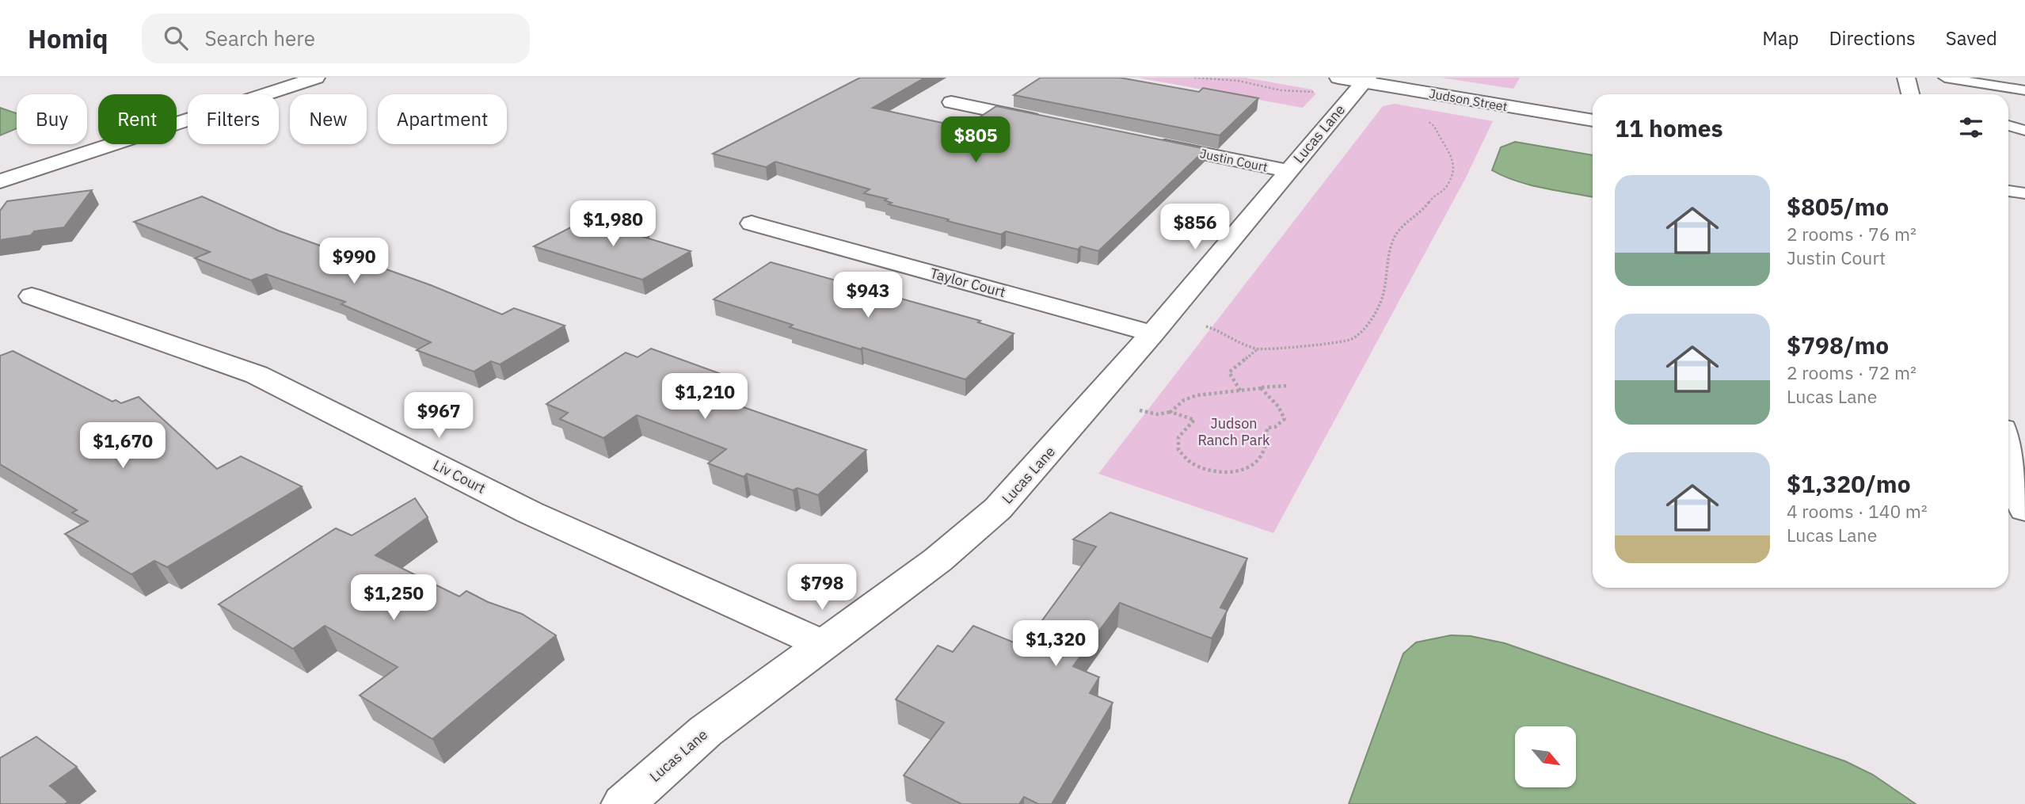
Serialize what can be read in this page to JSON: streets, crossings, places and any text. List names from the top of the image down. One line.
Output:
{"streets":{"street":["Judson Street","Lucas Lane","Justin Court","Taylor Court","Liv Court"]},"crossings":[["Judson Street","Lucas Lane"],["Lucas Lane","Justin Court"],["Lucas Lane","Taylor Court"],["Lucas Lane","Liv Court"]],"parks":["Judson Ranch Park"],"north":"bottom right","page":{"header":"Homiq","search":"Search here","nav":["Map","Directions","Saved"],"chip":["Buy","Rent","Filters","New","Apartment"],"heading":"11 homes","price":["$805","$1,980","$856","$990","$943","$1,210","$967","$1,670","$798","$1,250","$1,320"],"list":[{"name":"$805/mo","note":"2 rooms · 76 m² · Justin Court"},{"name":"$798/mo","note":"2 rooms · 72 m² · Lucas Lane"},{"name":"$1,320/mo","note":"4 rooms · 140 m² · Lucas Lane"}]}}
